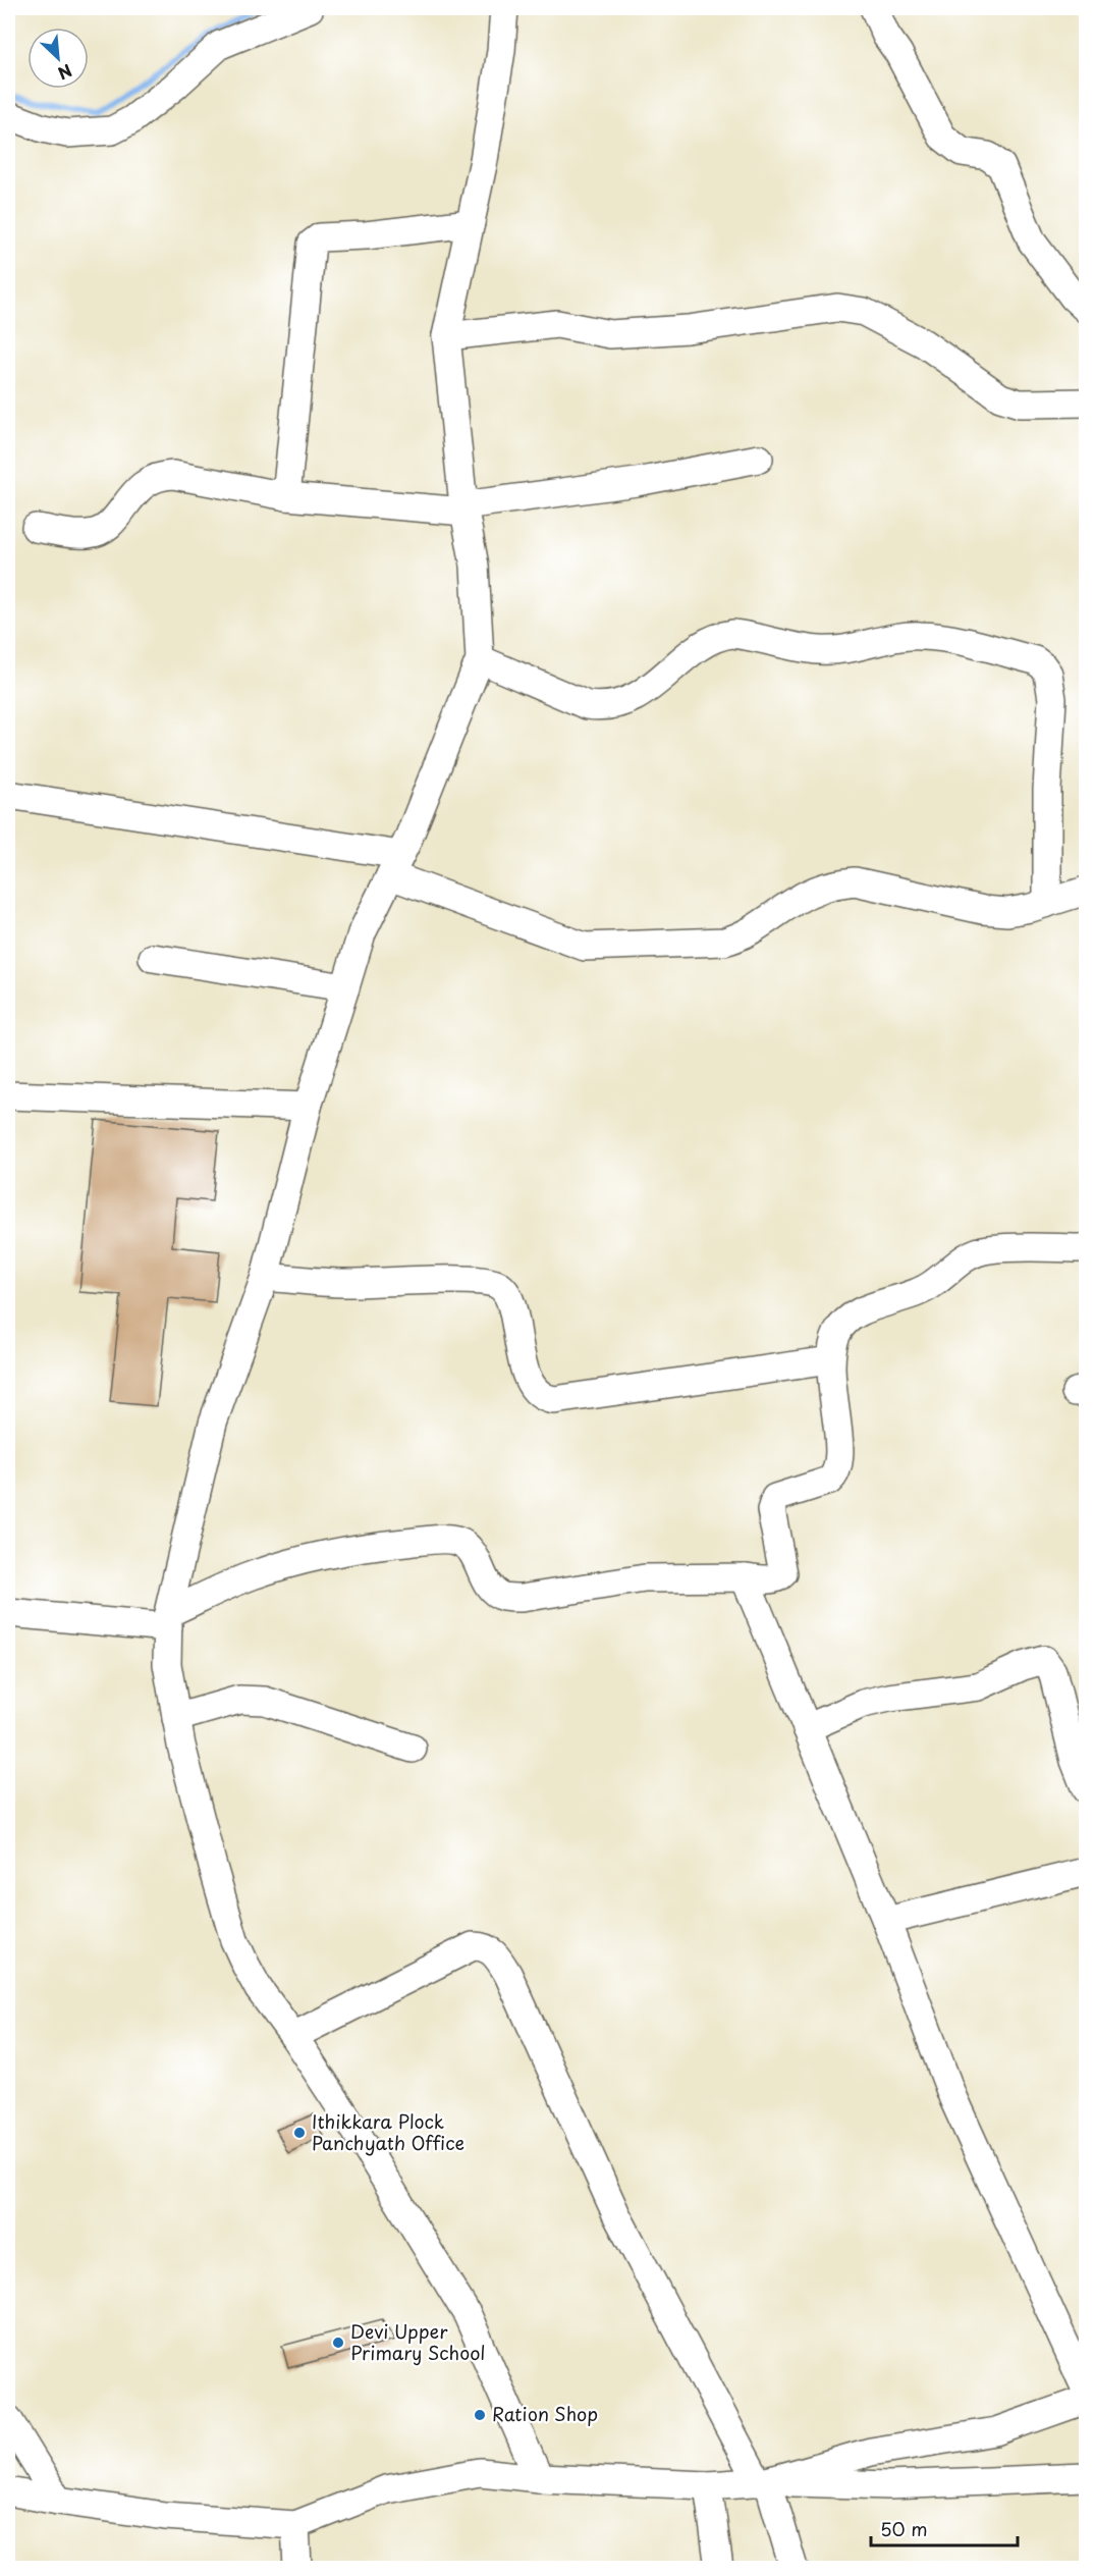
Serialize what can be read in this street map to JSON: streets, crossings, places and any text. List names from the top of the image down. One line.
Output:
{"places":["Ithikkara Plock Panchyath Office","Devi Upper Primary School","Ration Shop"],"scale_bar":"50 m","north":"bottom right"}
